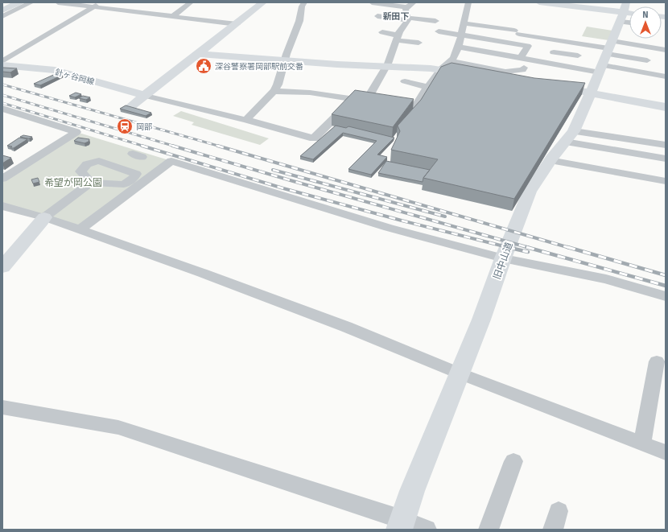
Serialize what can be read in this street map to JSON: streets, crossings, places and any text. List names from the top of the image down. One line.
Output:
{"streets":{"street":["針ヶ谷岡線","旧中山道"]},"districts":["新田下"],"parks":["希望が岡公園"],"places":{"public building":["深谷警察署岡部駅前交番"],"station":["岡部"]},"north":"top"}
